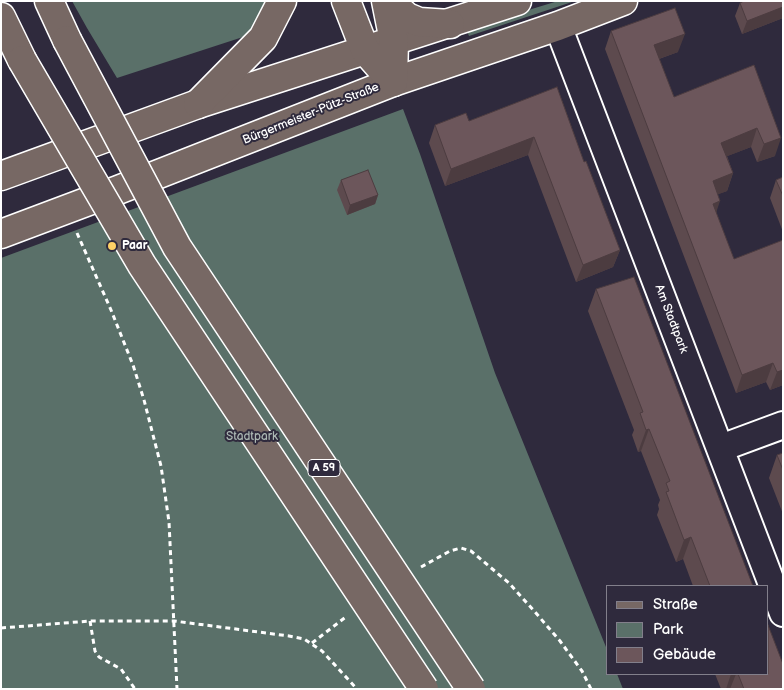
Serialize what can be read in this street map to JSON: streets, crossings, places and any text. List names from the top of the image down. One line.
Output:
{"streets":{"main road":["Bürgermeister-Pütz-Straße","A 59"],"street":["Am Stadtpark"]},"crossings":[["Bürgermeister-Pütz-Straße","Am Stadtpark"]],"parks":["Stadtpark"],"places":["Paar"],"legend":["Straße","Park","Gebäude"]}
